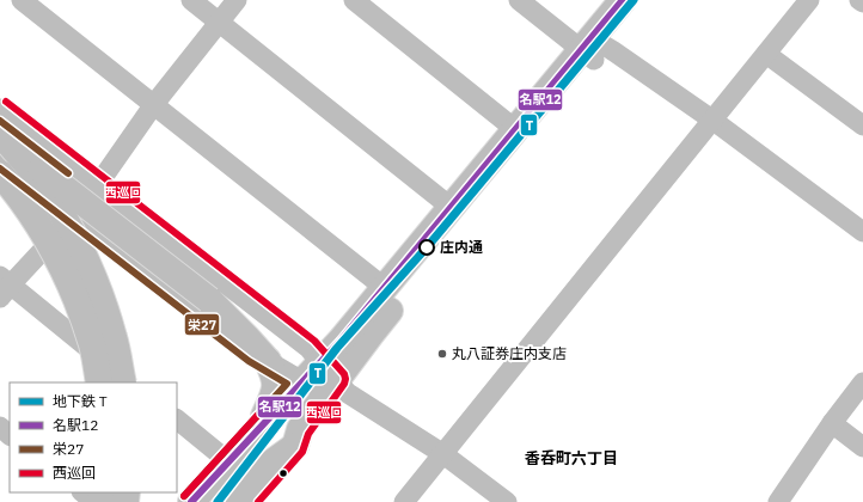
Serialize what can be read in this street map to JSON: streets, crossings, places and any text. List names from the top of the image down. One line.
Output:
{"districts":["香呑町六丁目"],"places":["庄内通","丸八証券庄内支店"],"lines":["metro line T","transit line 名駅12","transit line 西巡回","transit line 栄27"],"legend":["地下鉄 T","名駅12","栄27","西巡回"]}
